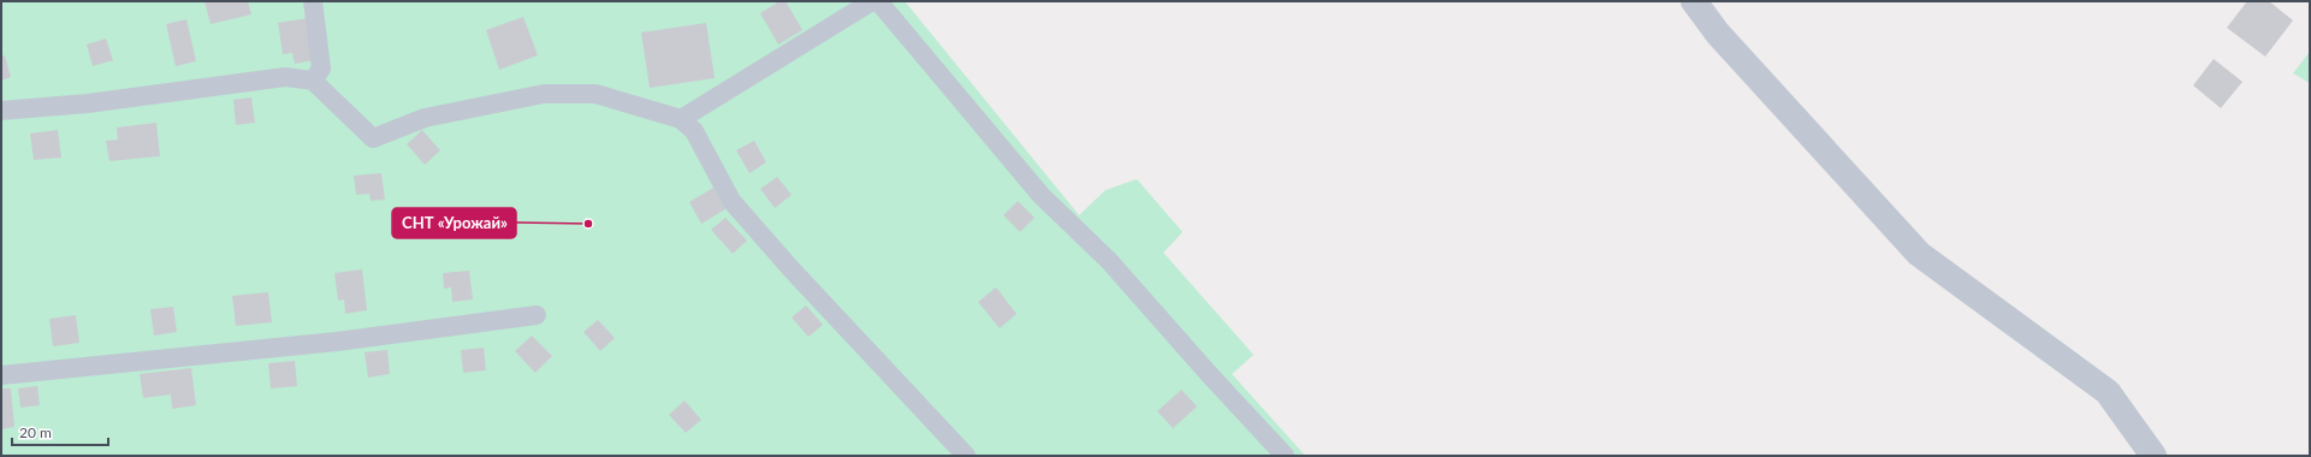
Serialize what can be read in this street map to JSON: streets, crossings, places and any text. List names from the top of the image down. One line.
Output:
{"places":["СНТ «Урожай»"],"scale_bar":"20 m"}
